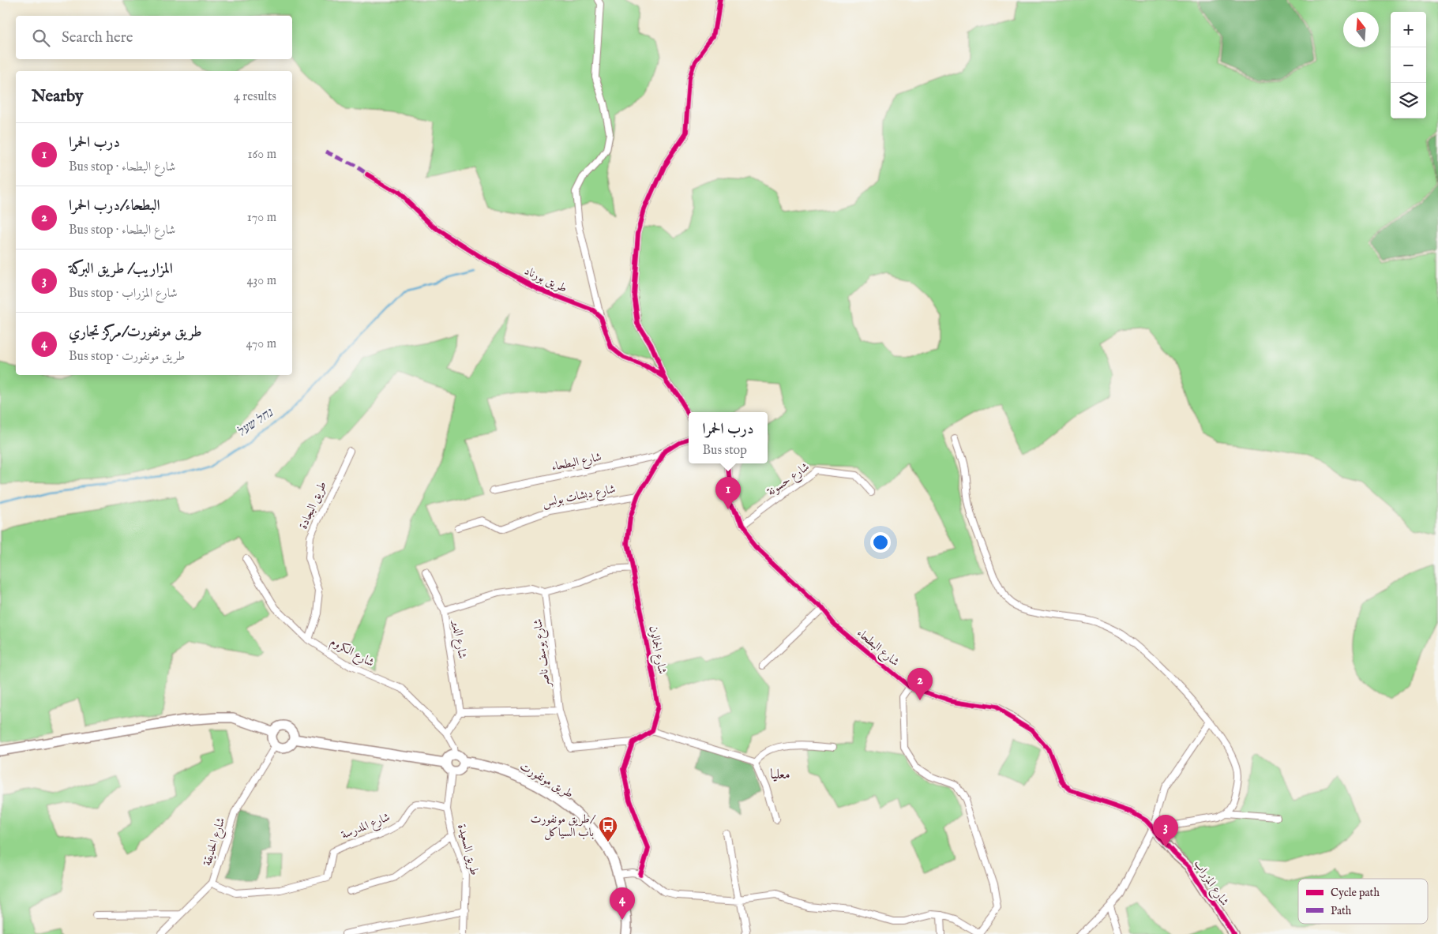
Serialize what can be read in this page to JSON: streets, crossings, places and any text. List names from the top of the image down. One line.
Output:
{"streets":{"main road":["طريق مونفورت","شارع المزراب"],"street":["طريق بورناد","شارع البطحاء","شارع حسونة","شارع دبشات بولس","طريق البجادة","شارع الدير","شارع الجمالون","شارع الكروم","شارع يوسف ناصر","شارع المدرسة","شارع الحديقة","طريق السعيدة"]},"crossings":[["شارع البطحاء","شارع حسونة"],["شارع البطحاء","شارع الجمالون"],["شارع البطحاء","شارع المزراب"],["شارع دبشات بولس","شارع الجمالون"],["طريق البجادة","شارع الكروم"],["شارع الكروم","طريق مونفورت"],["شارع الكروم","طريق السعيدة"],["طريق مونفورت","طريق السعيدة"],["شارع المدرسة","شارع الحديقة"],["شارع المدرسة","طريق السعيدة"]],"districts":["معليا"],"water":["נחל שעל"],"places":{"bus stop":["طريق مونفورت/ باب السياكل"]},"legend":["Cycle path","Path"],"north":"top","page":{"map_buttons":["+","−"],"search":"Search here","heading":["Nearby","4 results"],"list":[{"mark":"1","name":"درب الحمرا","note":"Bus stop · شارع البطحاء","value":"160 m"},{"mark":"2","name":"البطحاء/درب الحمرا","note":"Bus stop · شارع البطحاء","value":"170 m"},{"mark":"3","name":"المزاريب/ طريق البركة","note":"Bus stop · شارع المزراب","value":"430 m"},{"mark":"4","name":"طريق مونفورت/مركز تجاري","note":"Bus stop · طريق مونفورت","value":"470 m"}],"popup":["درب الحمرا","Bus stop"],"pins":["1","2","3","4"]}}
